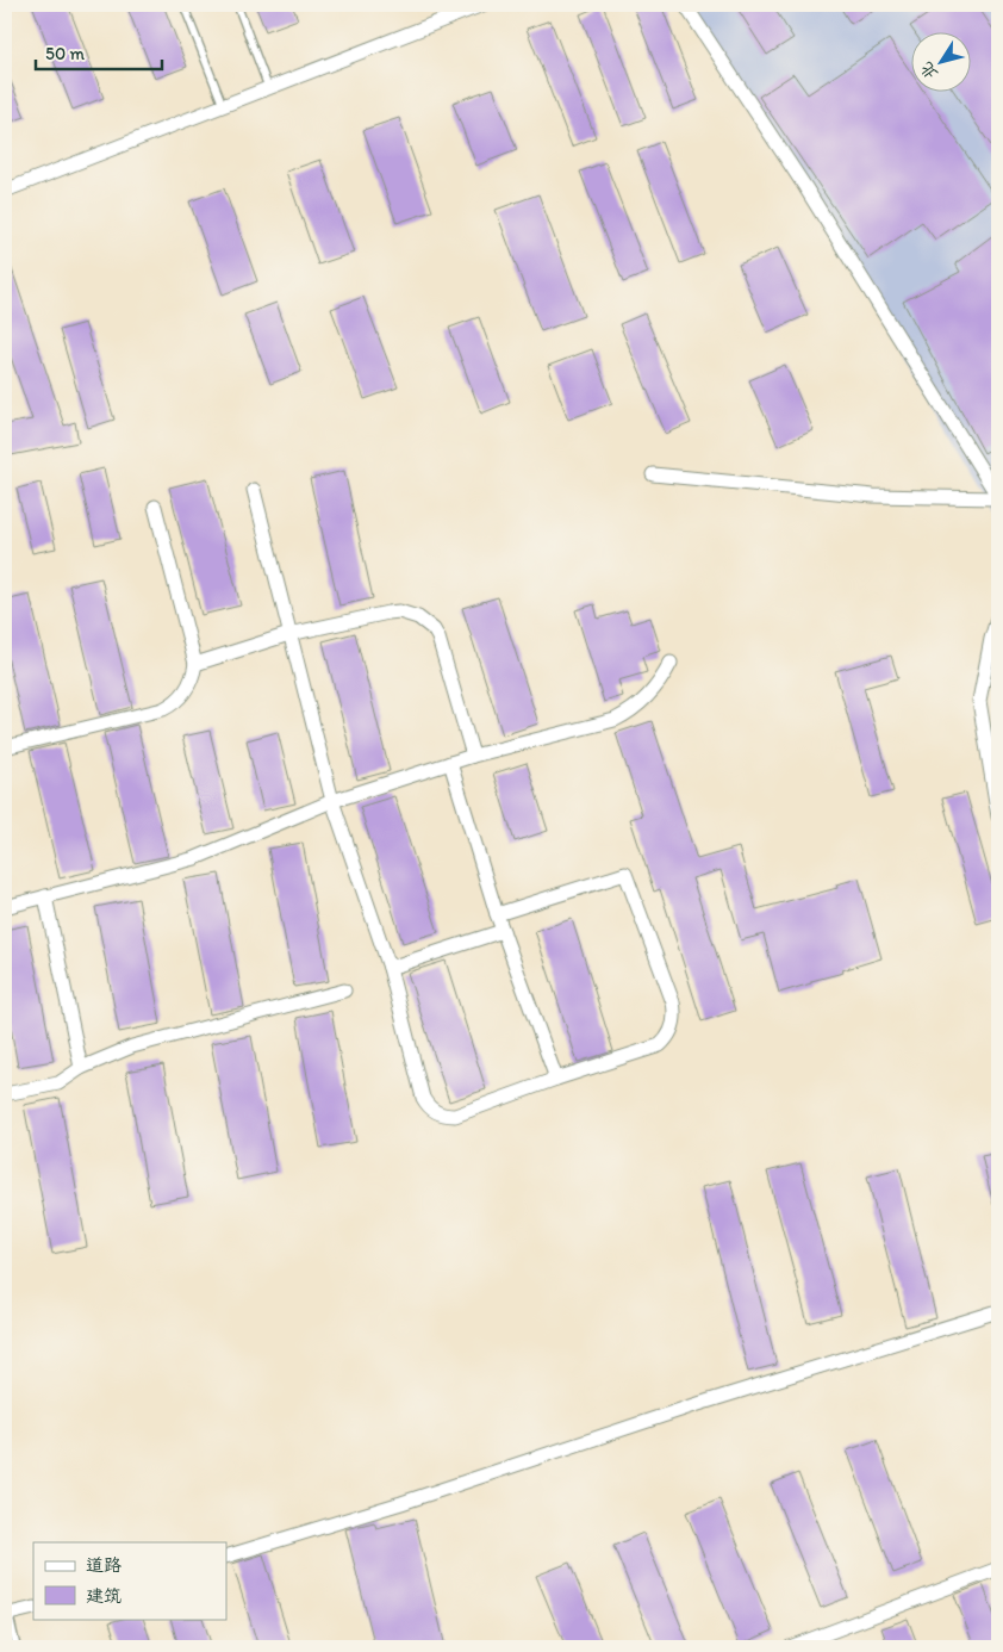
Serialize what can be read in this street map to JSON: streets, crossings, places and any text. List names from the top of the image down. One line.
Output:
{"legend":["道路","建筑"],"scale_bar":"50 m","north":"bottom left"}
